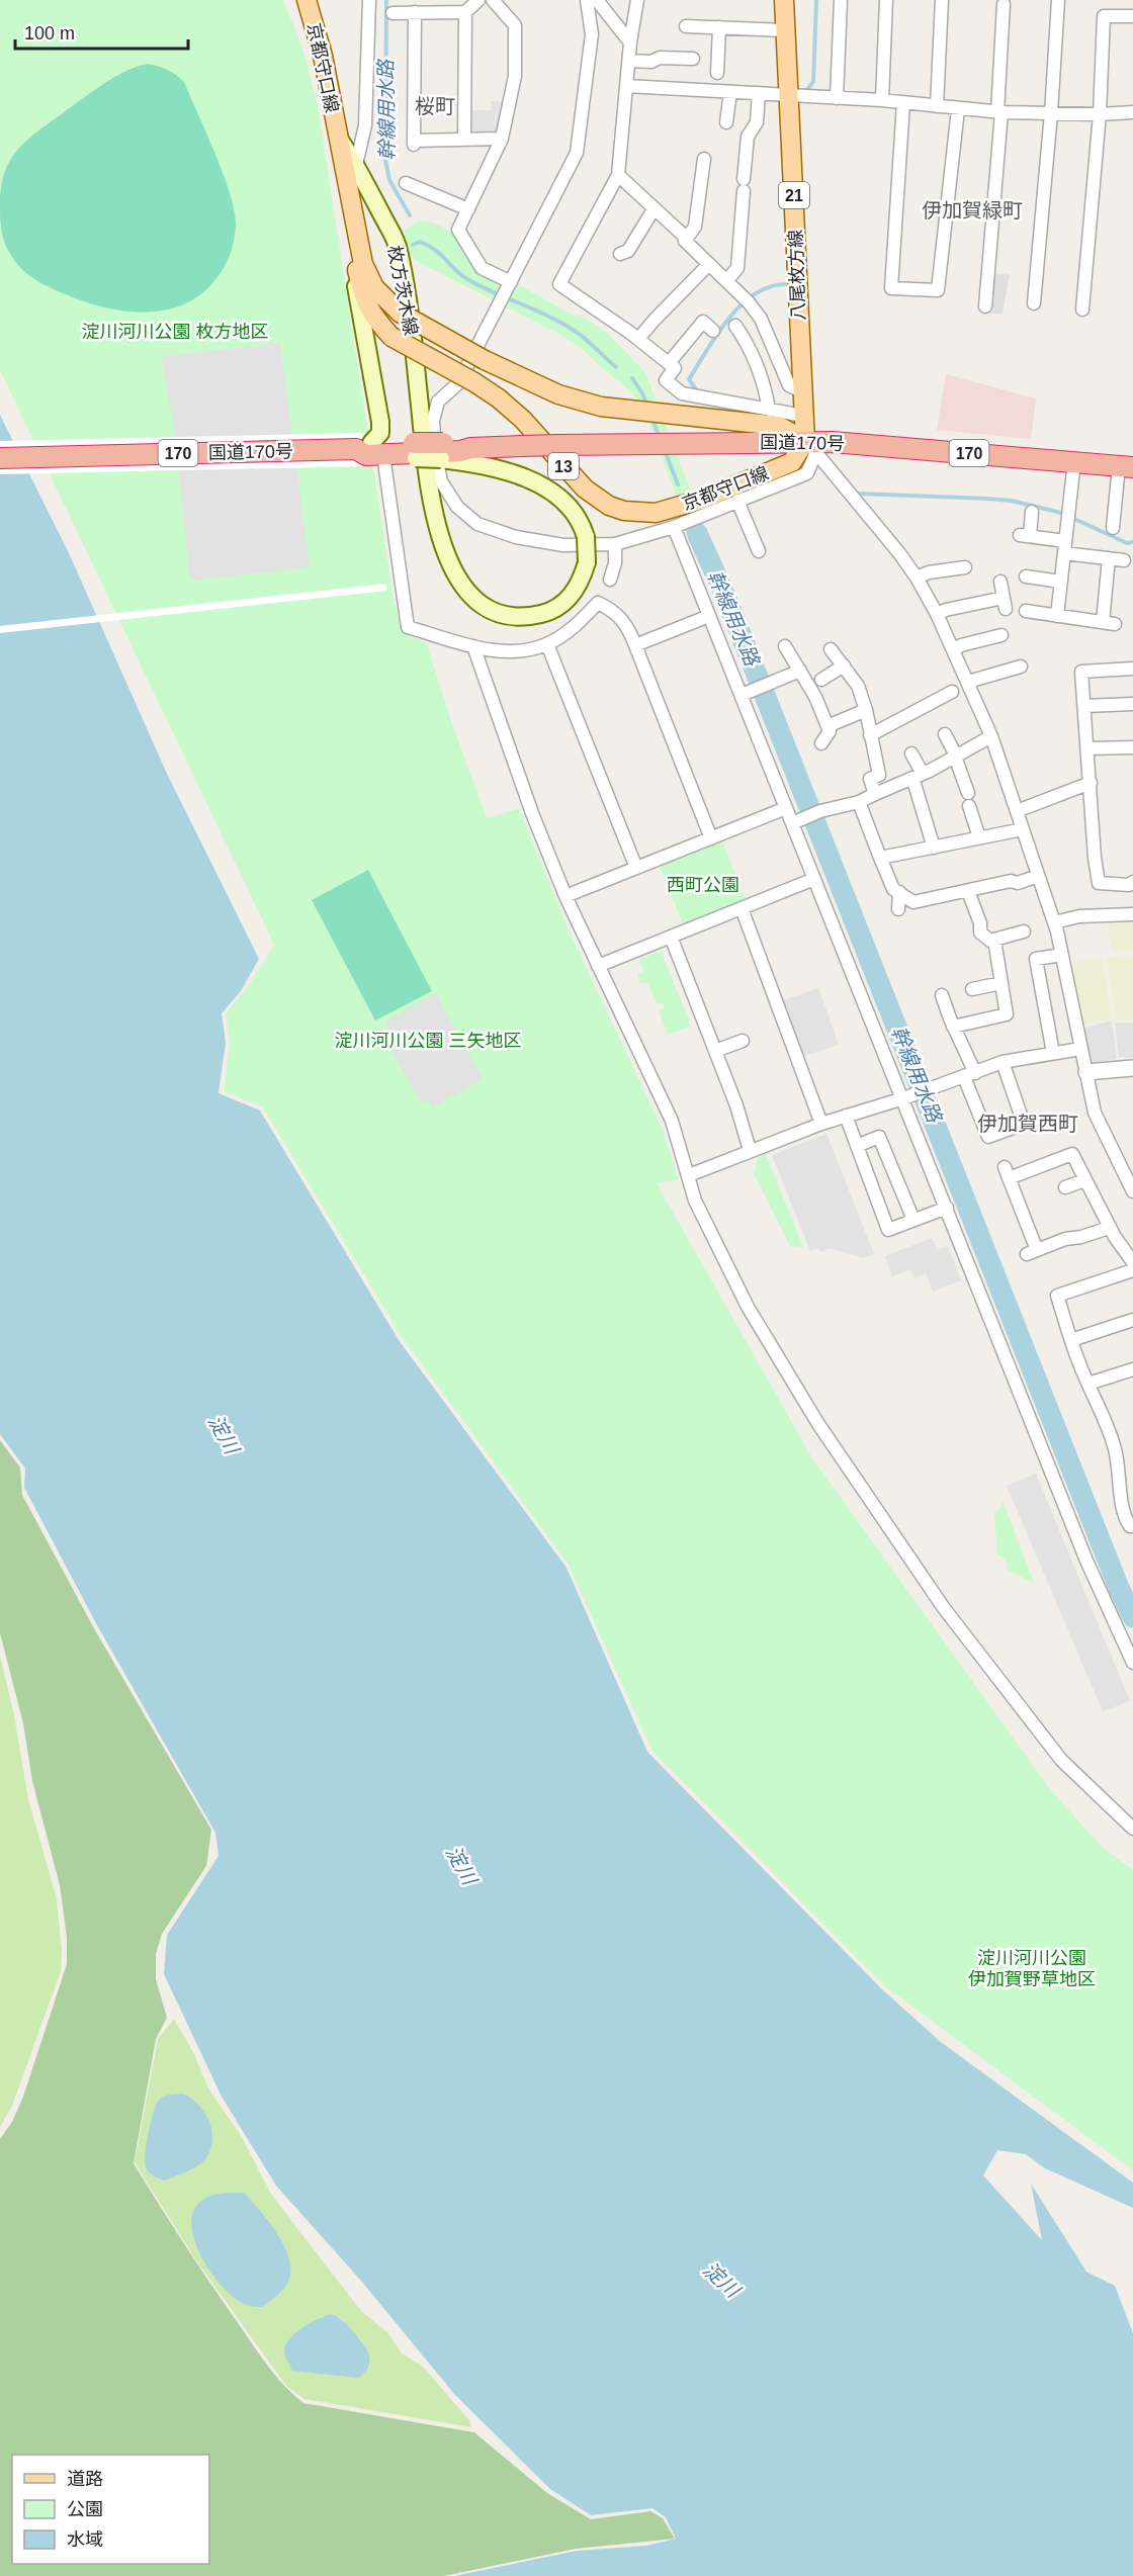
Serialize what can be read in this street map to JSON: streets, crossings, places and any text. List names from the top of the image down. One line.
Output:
{"streets":{"highway":["国道170号","170"],"main road":["京都守口線","21","八尾枚方線","枚方茨木線","13"]},"crossings":[["京都守口線","八尾枚方線"],["京都守口線","枚方茨木線"],["京都守口線","国道170号"],["八尾枚方線","国道170号"],["枚方茨木線","国道170号"]],"districts":["桜町","伊加賀緑町","伊加賀西町"],"water":["幹線用水路","淀川"],"parks":["淀川河川公園 枚方地区","西町公園","淀川河川公園 三矢地区","淀川河川公園 伊加賀野草地区"],"legend":["道路","公園","水域"],"scale_bar":"100 m"}
